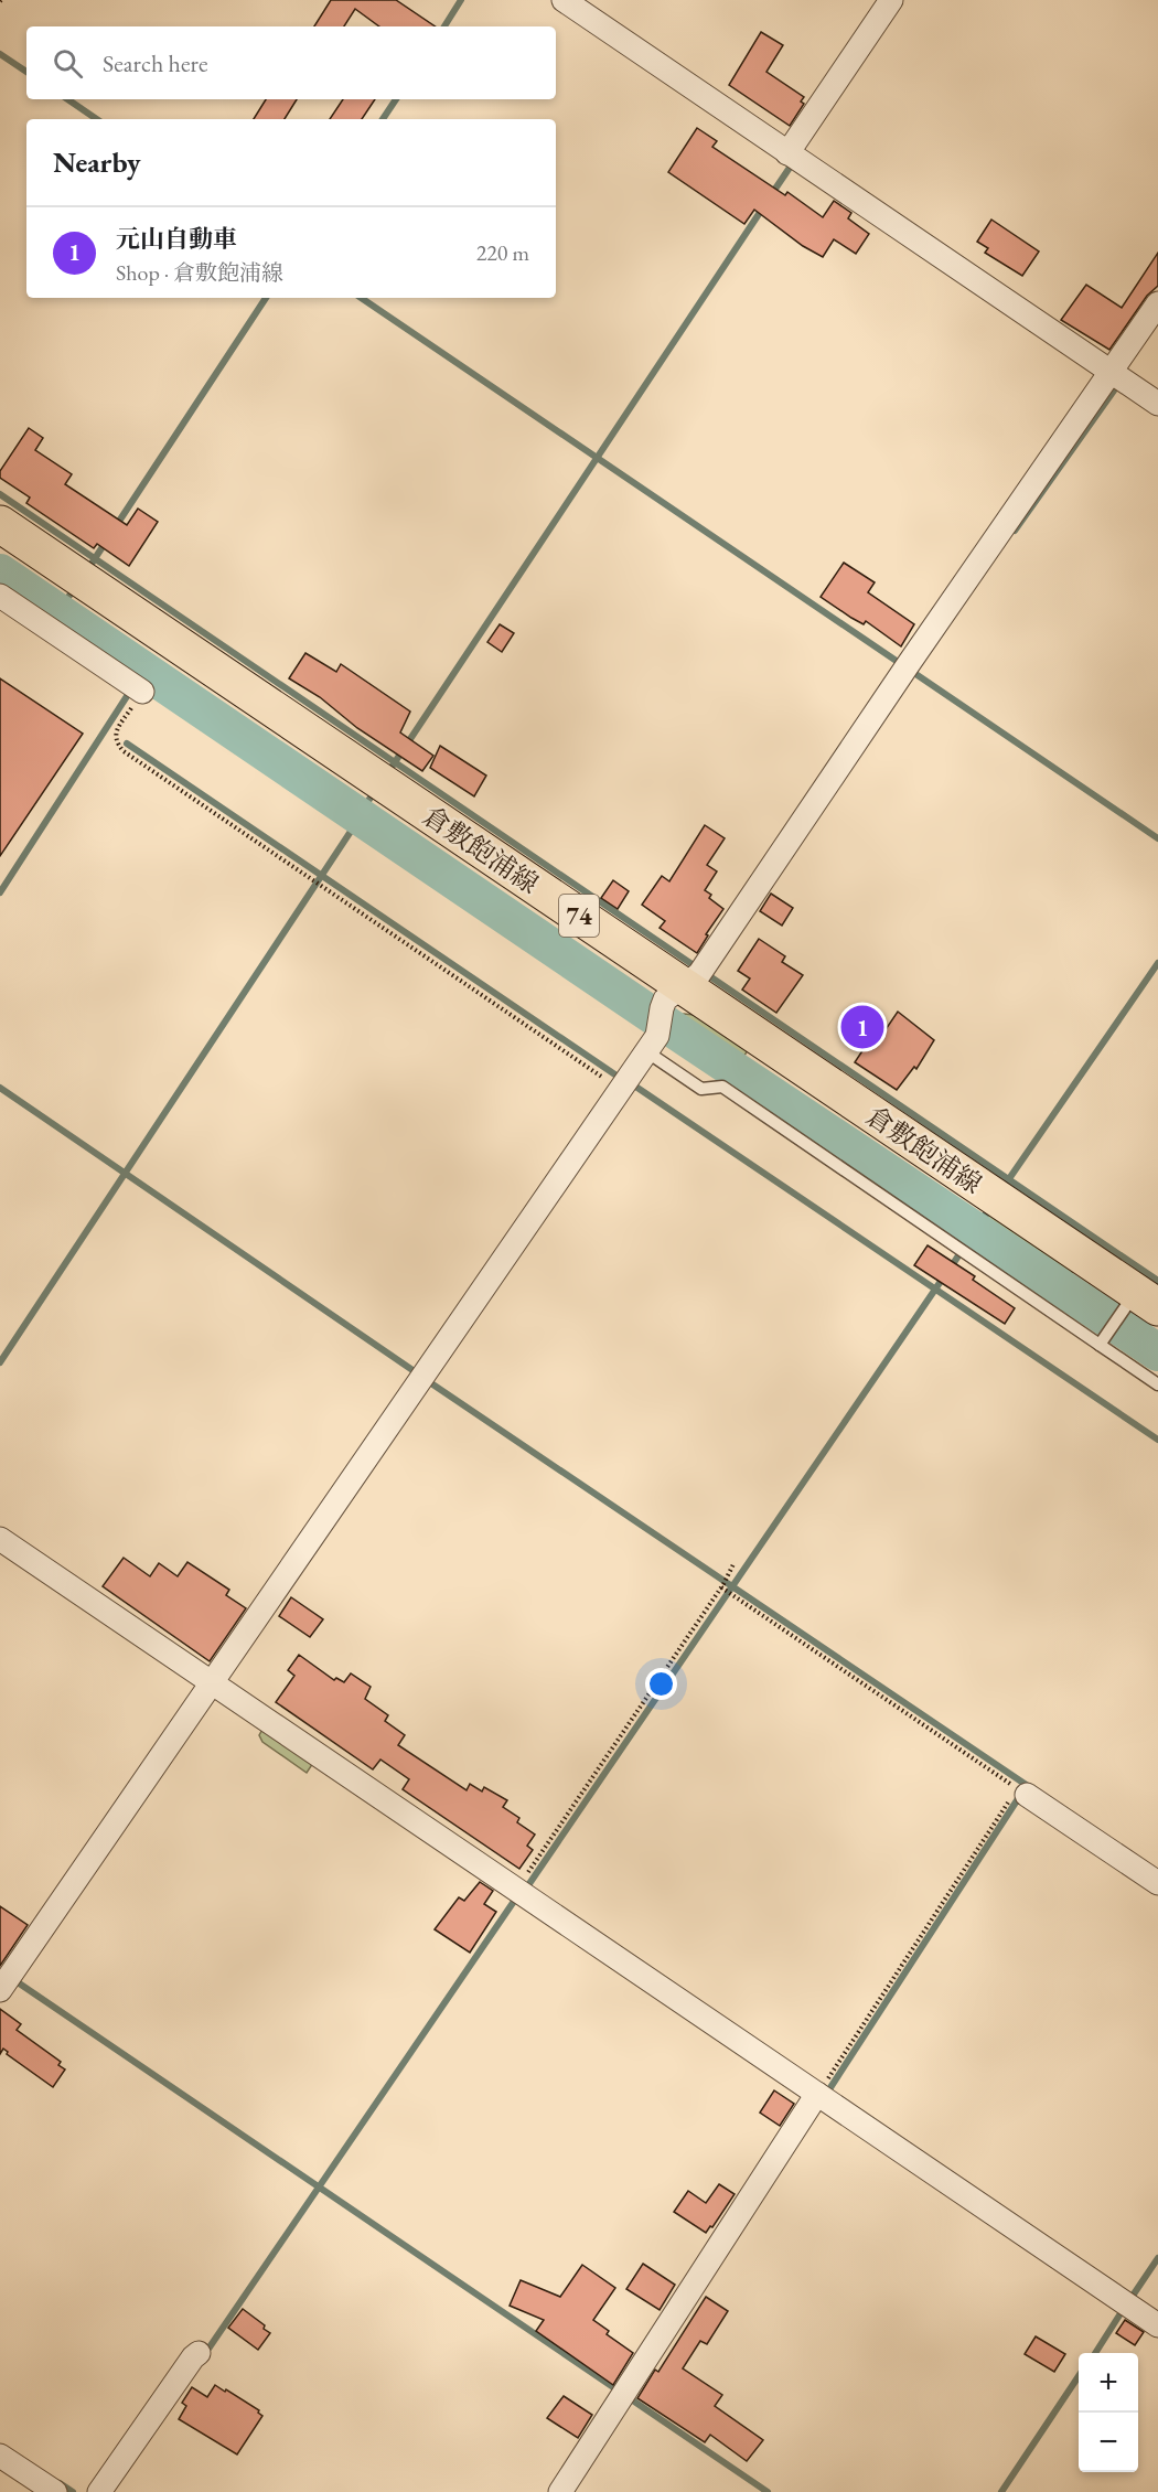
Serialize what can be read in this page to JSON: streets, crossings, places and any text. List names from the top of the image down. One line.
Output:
{"streets":{"main road":["倉敷飽浦線","74"]},"page":{"search":"Search here","heading":"Nearby","list":[{"mark":"1","name":"元山自動車","note":"Shop · 倉敷飽浦線","value":"220 m"}],"pins":"1","map_buttons":["+","−"]}}
